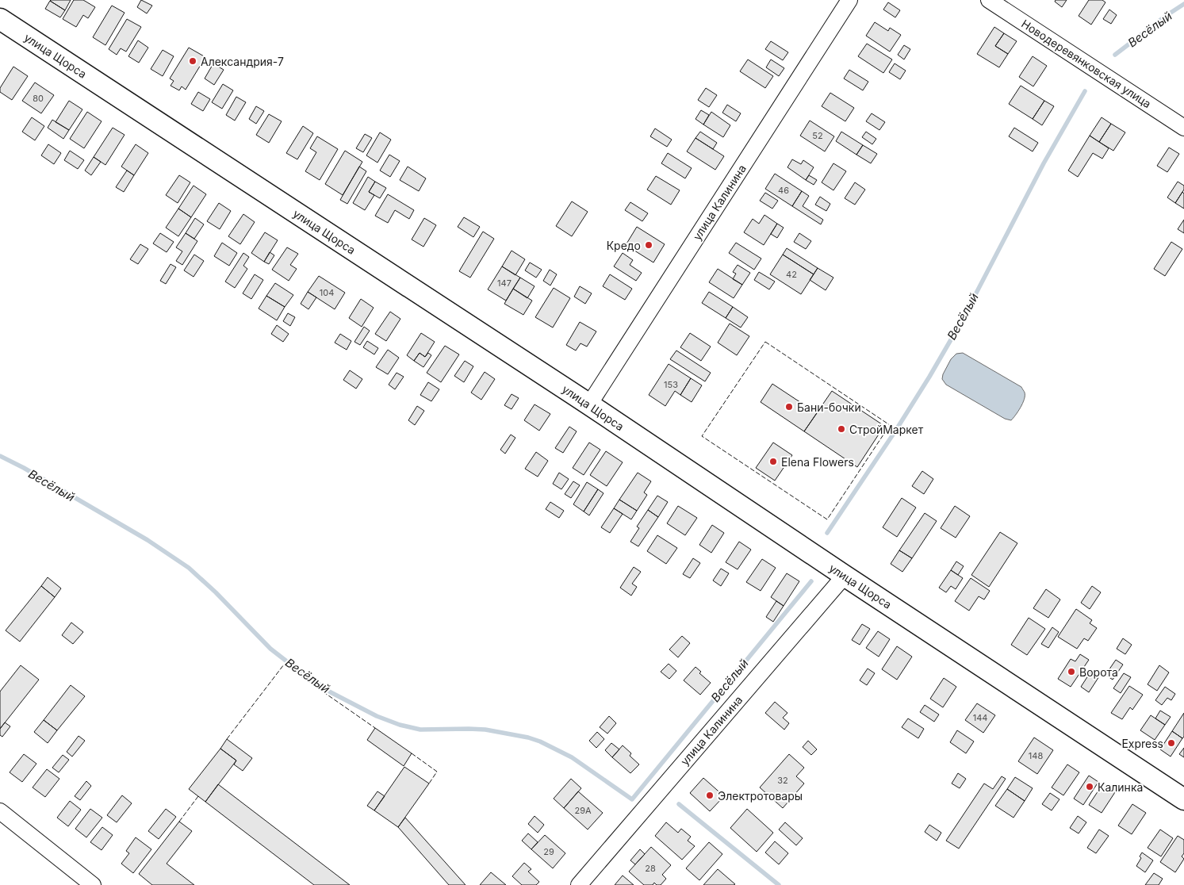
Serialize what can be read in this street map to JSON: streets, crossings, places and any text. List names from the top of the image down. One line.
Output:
{"streets":{"main road":["улица Щорса"],"street":["Новодеревянковская улица","улица Калинина"]},"crossings":[["улица Щорса","улица Калинина"]],"water":["Весёлый"],"places":["Александрия-7","Кредо","Бани-бочки","СтройМаркет","Elena Flowers","Ворота","Express","Калинка","Электротовары"],"house_numbers":["80","52","46","42","147","104","153","144","148","32","29А","29","28"]}
